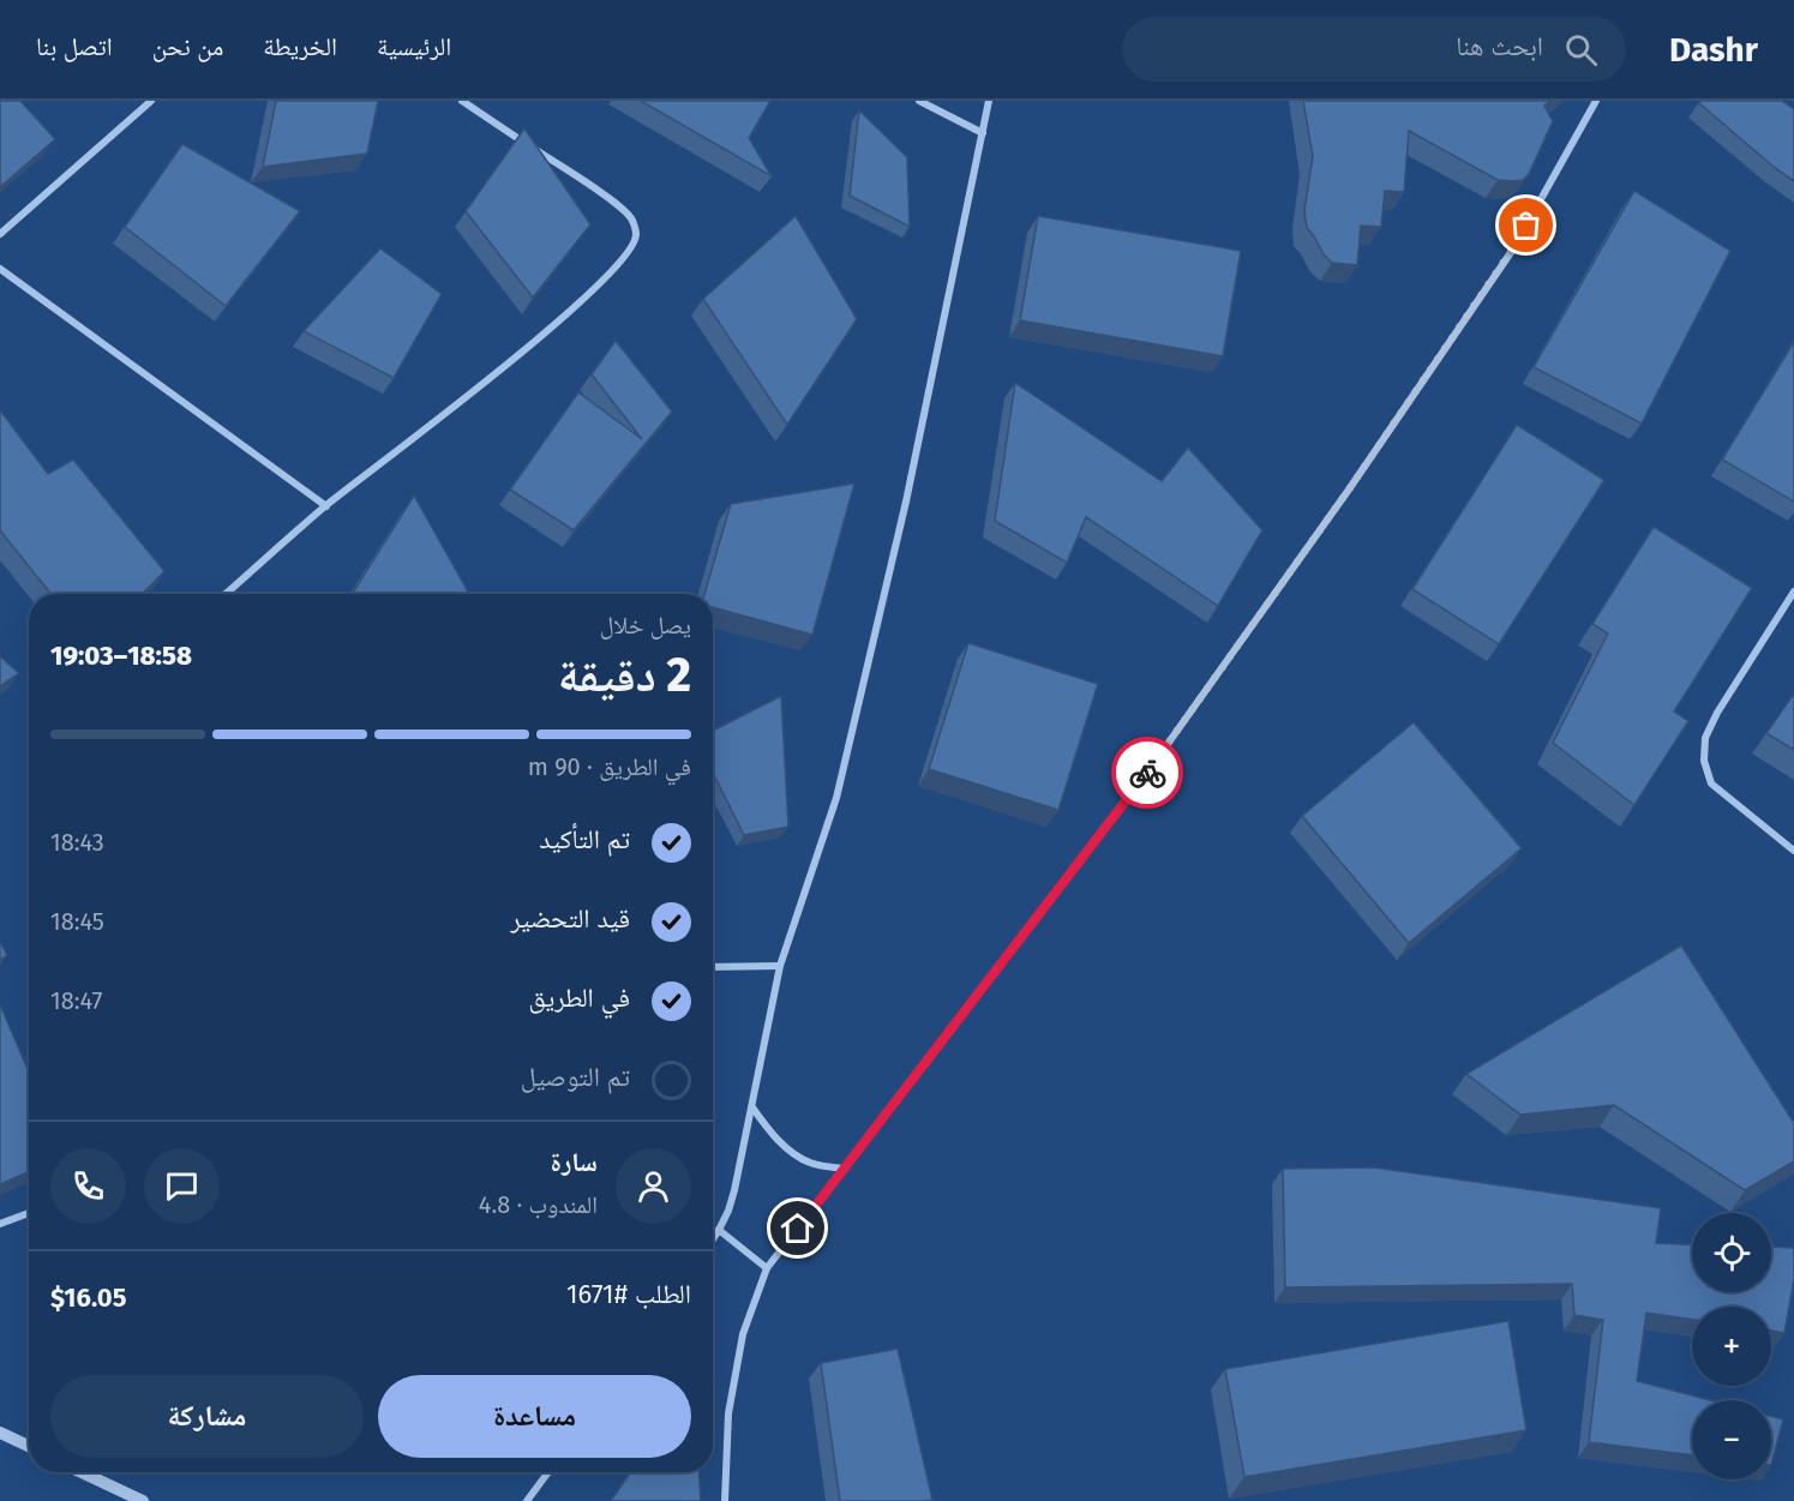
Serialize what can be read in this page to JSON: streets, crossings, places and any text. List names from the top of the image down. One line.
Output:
{"page":{"header":"Dashr","search":"ابحث هنا","nav":["الرئيسية","الخريطة","من نحن","اتصل بنا"],"heading":["2 دقيقة","يصل خلال","18:58–19:03"],"panel":["سارة","المندوب · 4.8","الطلب #1671","$16.05"],"bar":"في الطريق · 90 m","list":[["تم التأكيد","18:43"],["قيد التحضير","18:45"],["في الطريق","18:47"],"تم التوصيل"],"map_buttons":["+","−"],"buttons":["مساعدة","مشاركة"]}}
